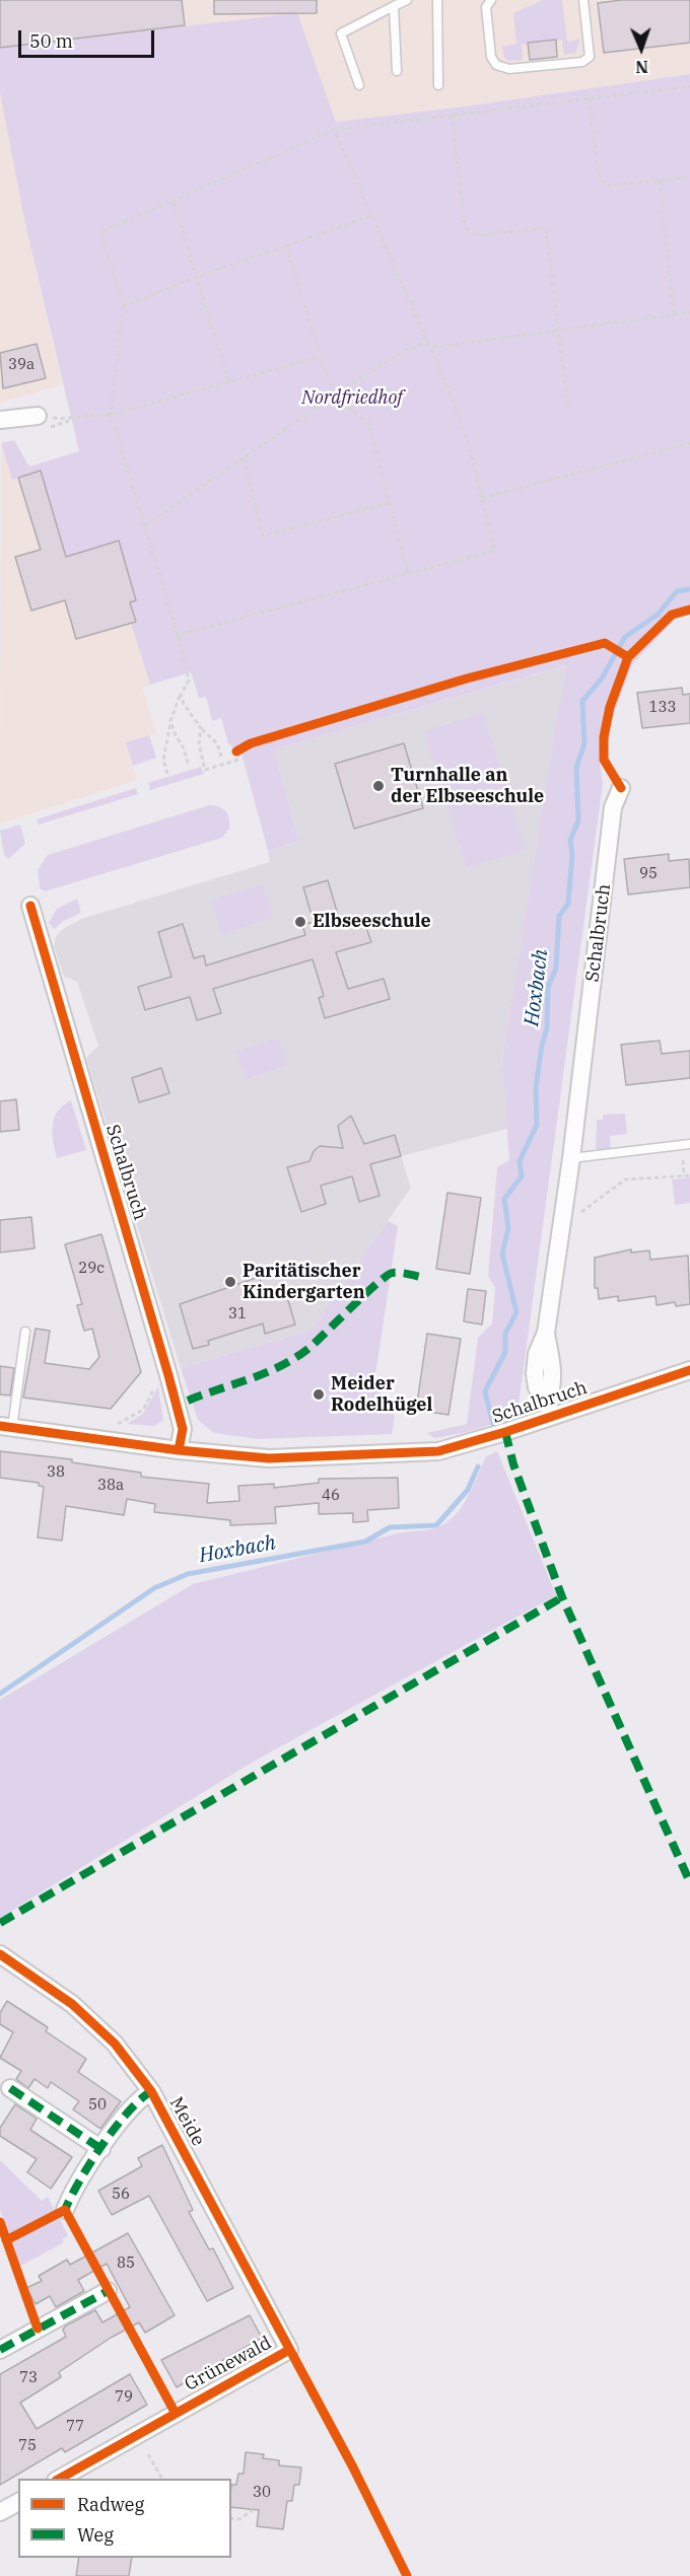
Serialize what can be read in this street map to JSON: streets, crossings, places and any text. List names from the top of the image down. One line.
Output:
{"streets":{"street":["Schalbruch","Meide","Grünewald"]},"crossings":[["Meide","Grünewald"]],"water":["Hoxbach"],"parks":["Nordfriedhof"],"places":["Turnhalle an der Elbseeschule","Elbseeschule","Paritätischer Kindergarten","Meider Rodelhügel"],"house_numbers":["39a","133","95","29c","31","38","38a","46","50","56","85","73","79","77","75","30"],"legend":["Radweg","Weg"],"scale_bar":"50 m","north":"bottom"}
